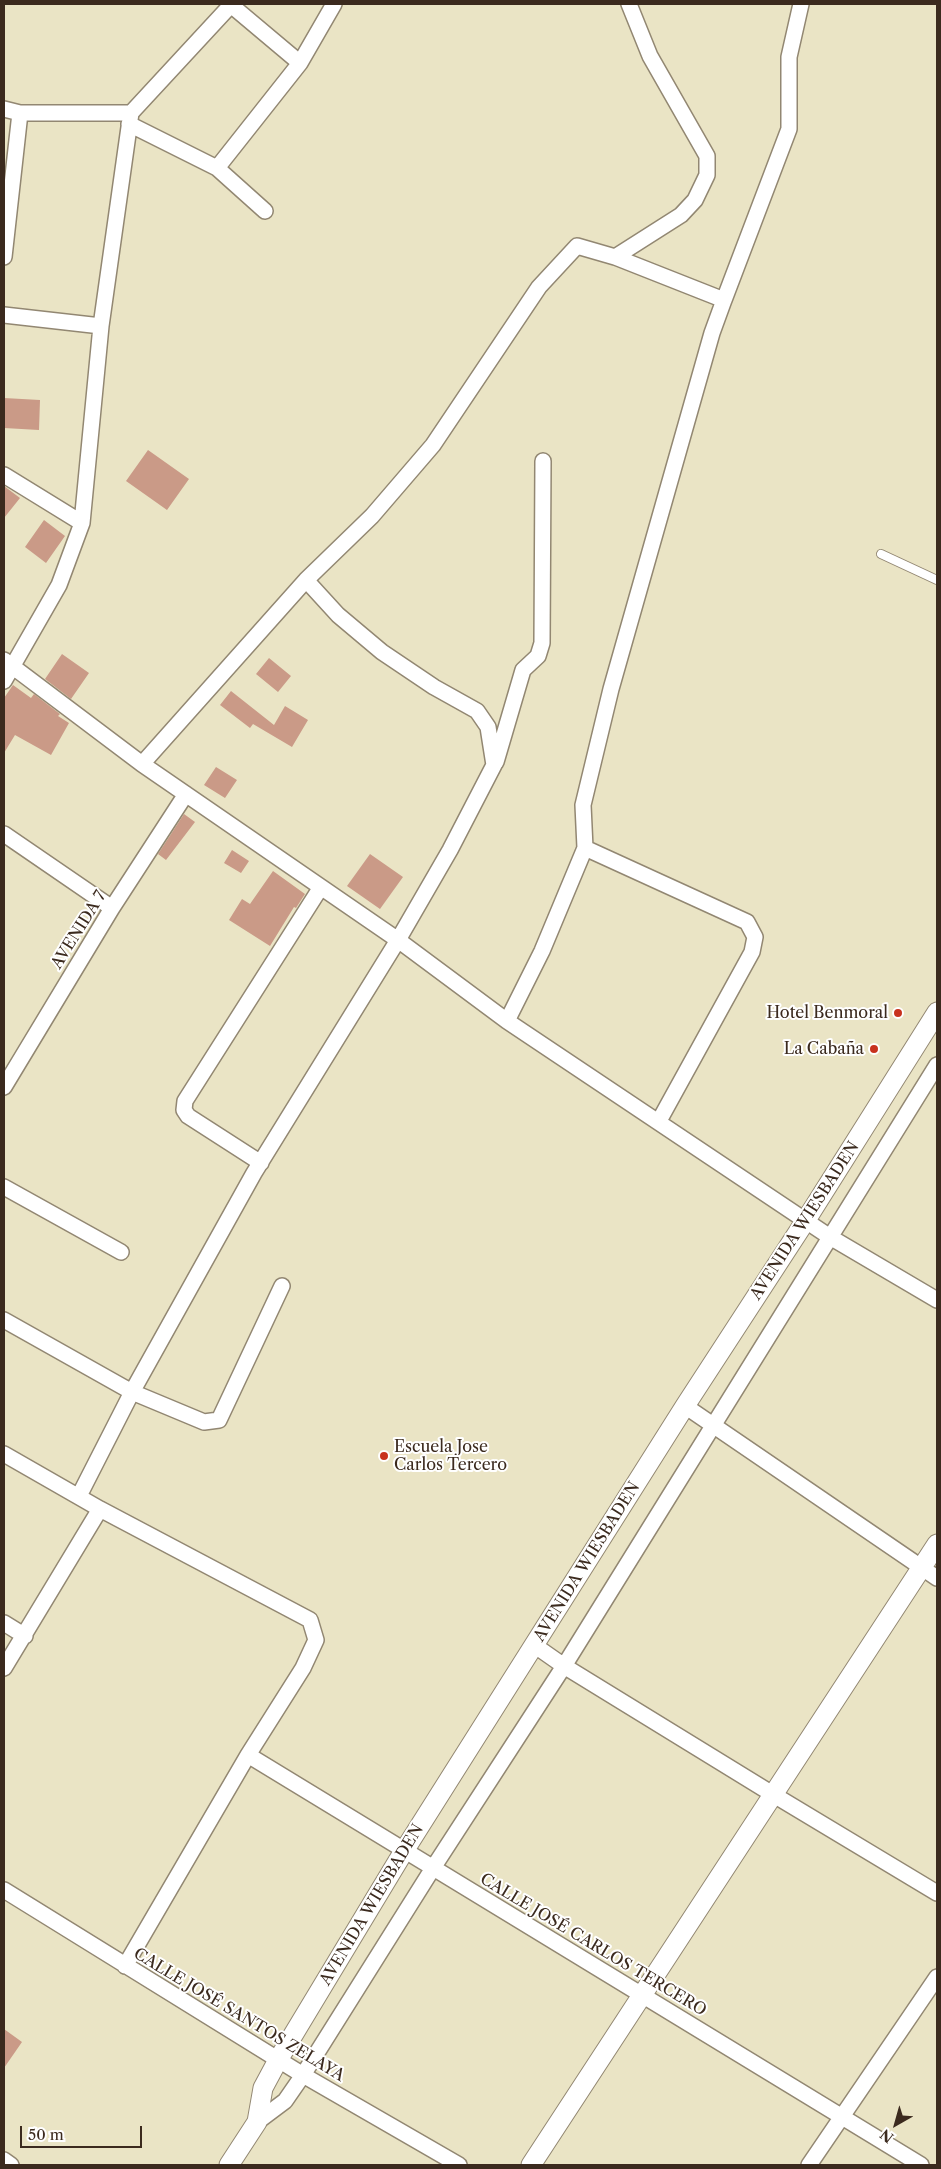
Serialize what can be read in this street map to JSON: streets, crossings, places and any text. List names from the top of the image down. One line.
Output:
{"streets":{"street":["AVENIDA 7","AVENIDA WIESBADEN","CALLE JOSÉ CARLOS TERCERO","CALLE JOSÉ SANTOS ZELAYA"]},"crossings":[["AVENIDA WIESBADEN","CALLE JOSÉ CARLOS TERCERO"],["AVENIDA WIESBADEN","CALLE JOSÉ SANTOS ZELAYA"]],"places":["Hotel Benmoral","La Cabaña","Escuela Jose Carlos Tercero"],"scale_bar":"50 m","north":"bottom left"}
